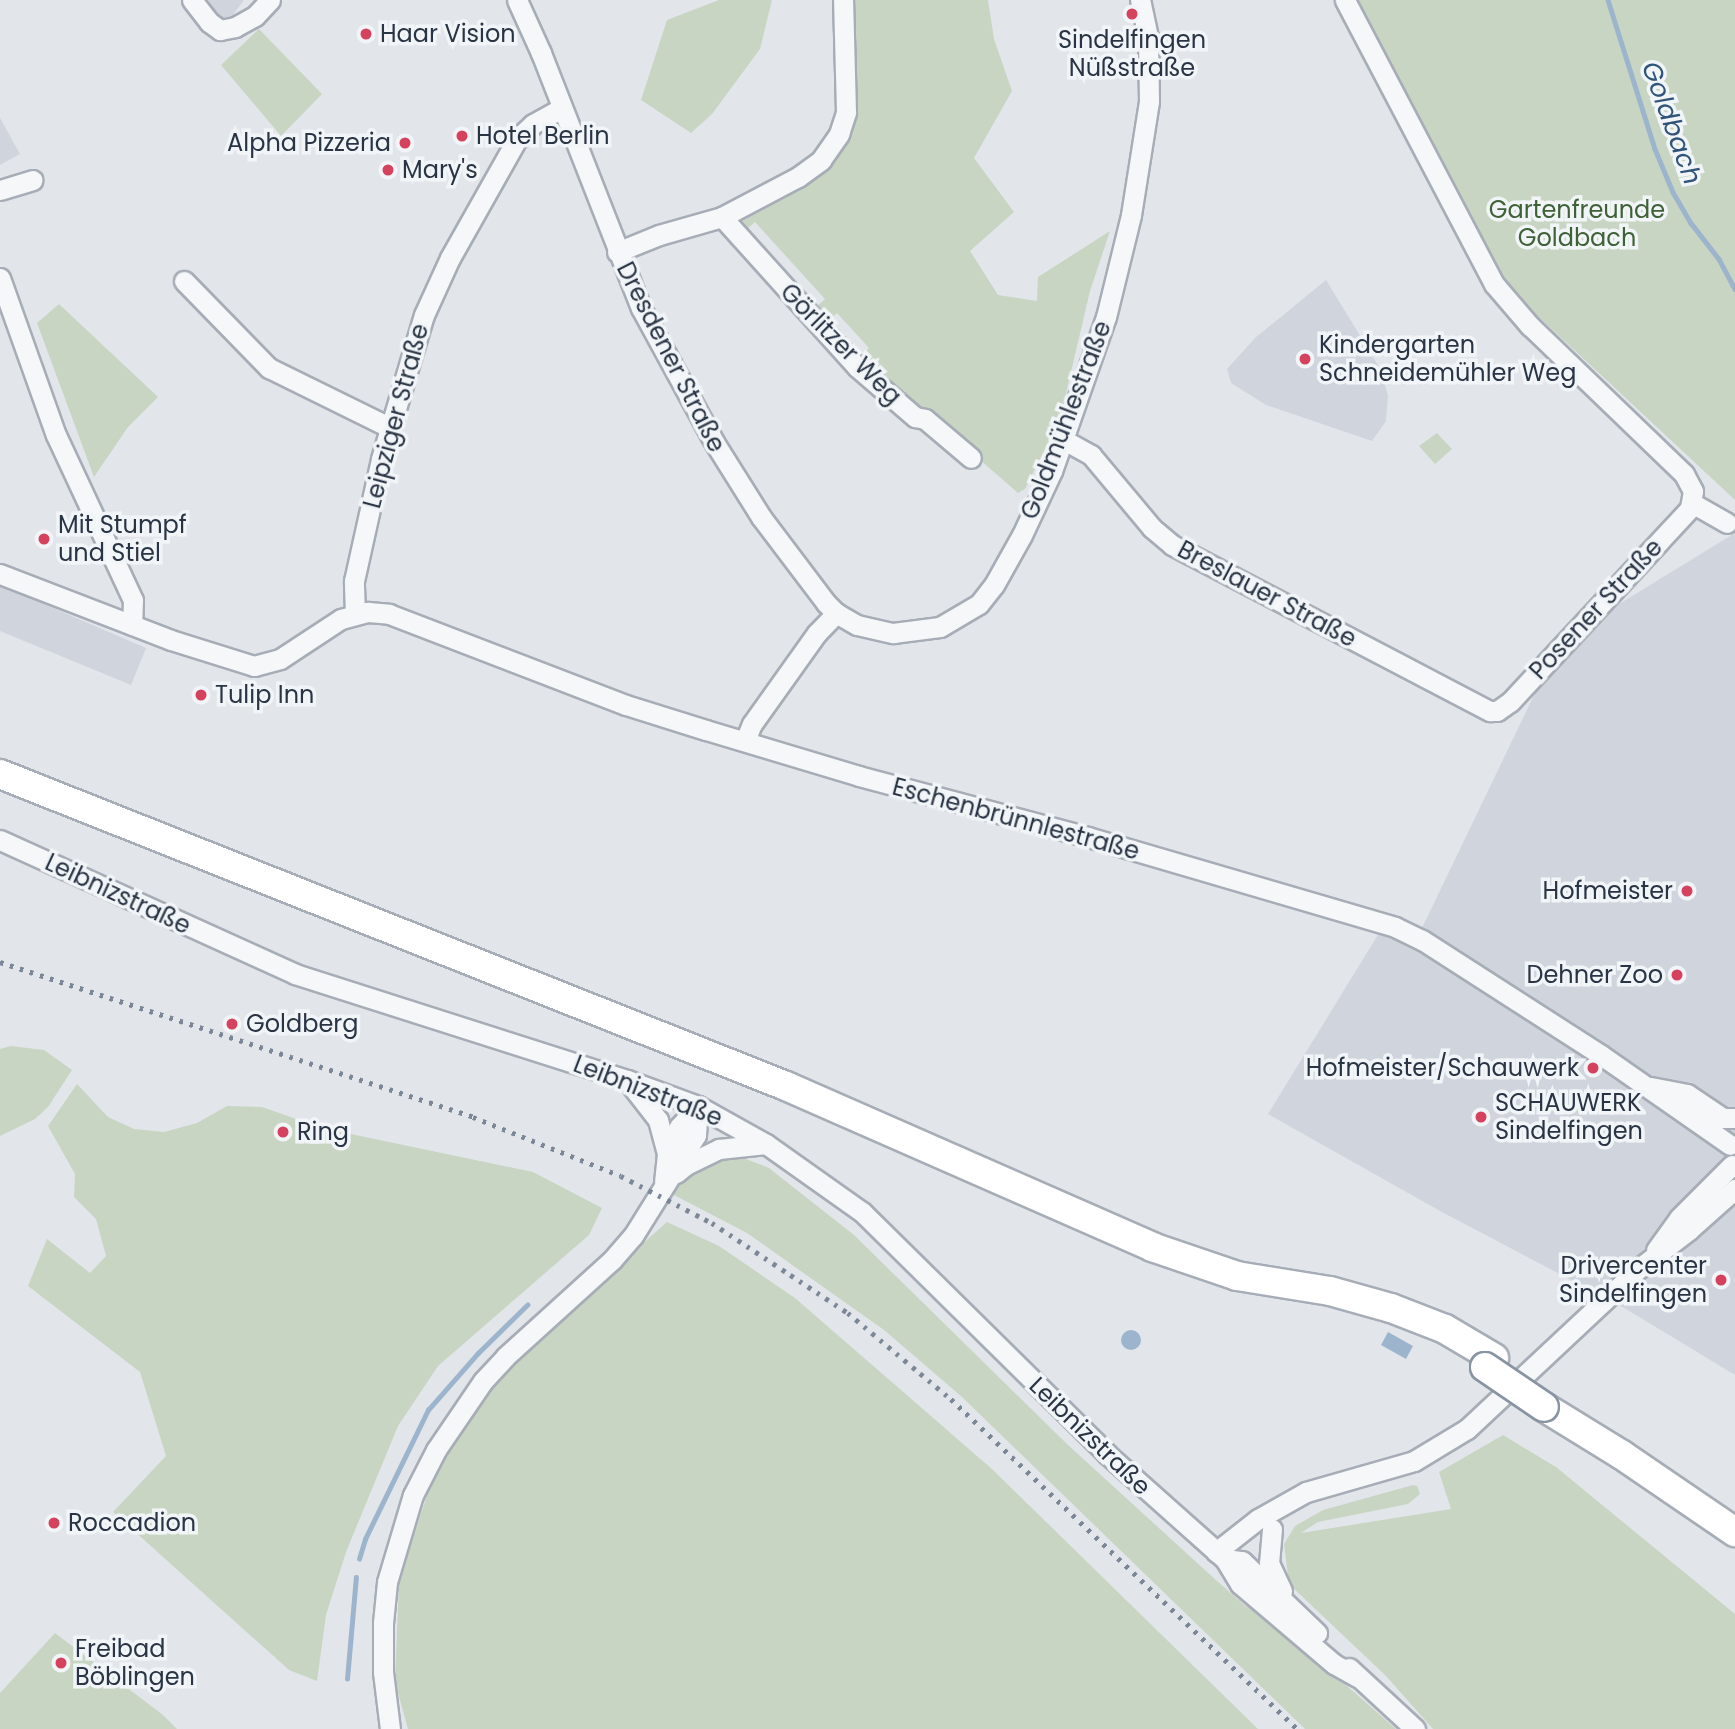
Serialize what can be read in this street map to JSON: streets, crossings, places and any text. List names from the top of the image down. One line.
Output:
{"streets":{"street":["Görlitzer Weg","Dresdener Straße","Leipziger Straße","Goldmühlestraße","Breslauer Straße","Posener Straße","Eschenbrünnlestraße","Leibnizstraße"]},"crossings":[["Dresdener Straße","Leipziger Straße"],["Dresdener Straße","Goldmühlestraße"],["Leipziger Straße","Eschenbrünnlestraße"],["Goldmühlestraße","Breslauer Straße"],["Breslauer Straße","Posener Straße"]],"water":["Goldbach"],"parks":["Gartenfreunde Goldbach"],"places":["Sindelfingen Nüßstraße","Haar Vision","Hotel Berlin","Alpha Pizzeria","Mary's","Kindergarten Schneidemühler Weg","Mit Stumpf und Stiel","Tulip Inn","Hofmeister","Dehner Zoo","Goldberg","Hofmeister/Schauwerk","SCHAUWERK Sindelfingen","Ring","Drivercenter Sindelfingen","Roccadion","Freibad Böblingen"]}
